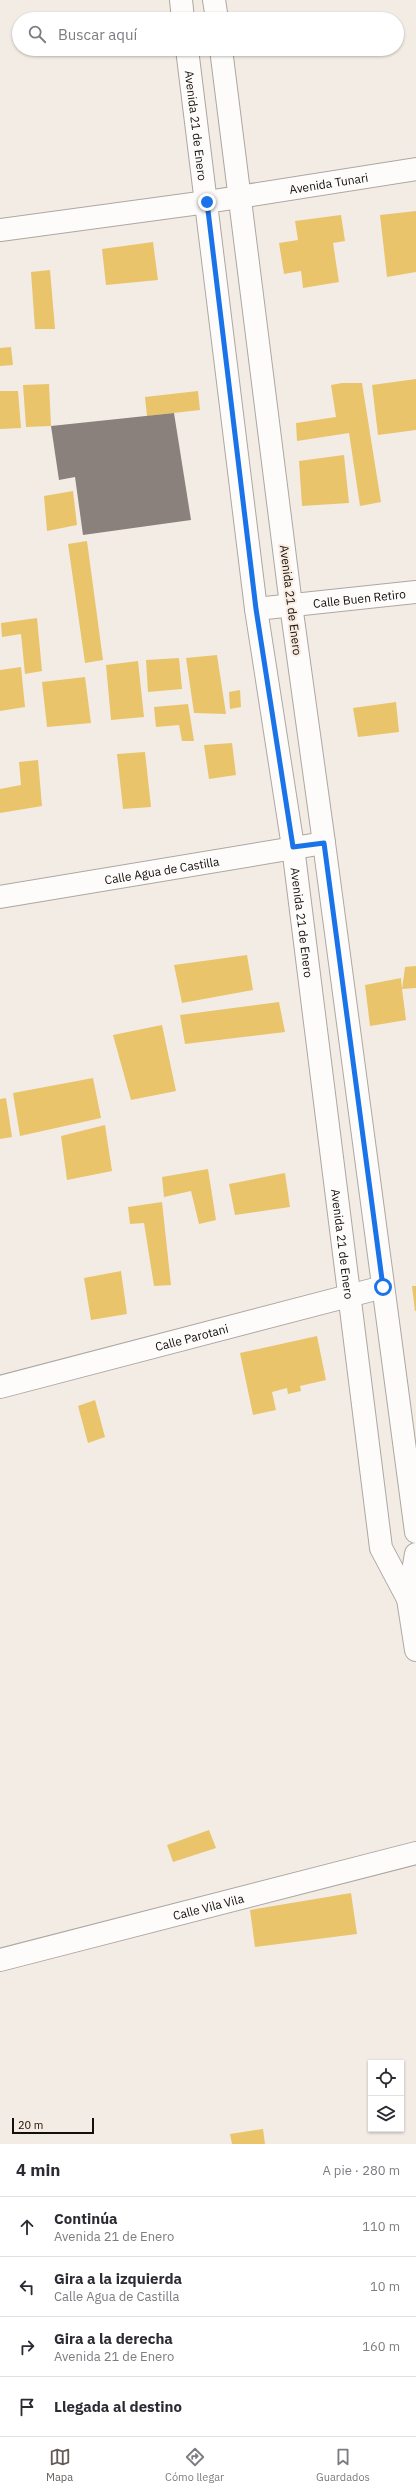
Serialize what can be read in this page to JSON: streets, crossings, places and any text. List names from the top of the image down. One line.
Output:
{"streets":{"street":["Avenida 21 de Enero","Avenida Tunari","Calle Buen Retiro","Calle Agua de Castilla","Calle Parotani","Calle Vila Vila"]},"crossings":[["Avenida 21 de Enero","Avenida Tunari"],["Avenida 21 de Enero","Calle Buen Retiro"],["Avenida 21 de Enero","Calle Agua de Castilla"],["Avenida 21 de Enero","Calle Parotani"]],"scale_bar":"20 m","page":{"search":"Buscar aquí","scale":"20 m","heading":["4 min","A pie · 280 m"],"list":[["Continúa","Avenida 21 de Enero","110 m"],["Gira a la izquierda","Calle Agua de Castilla","10 m"],["Gira a la derecha","Avenida 21 de Enero","160 m"],"Llegada al destino"],"nav":["Mapa","Cómo llegar","Guardados"]}}
